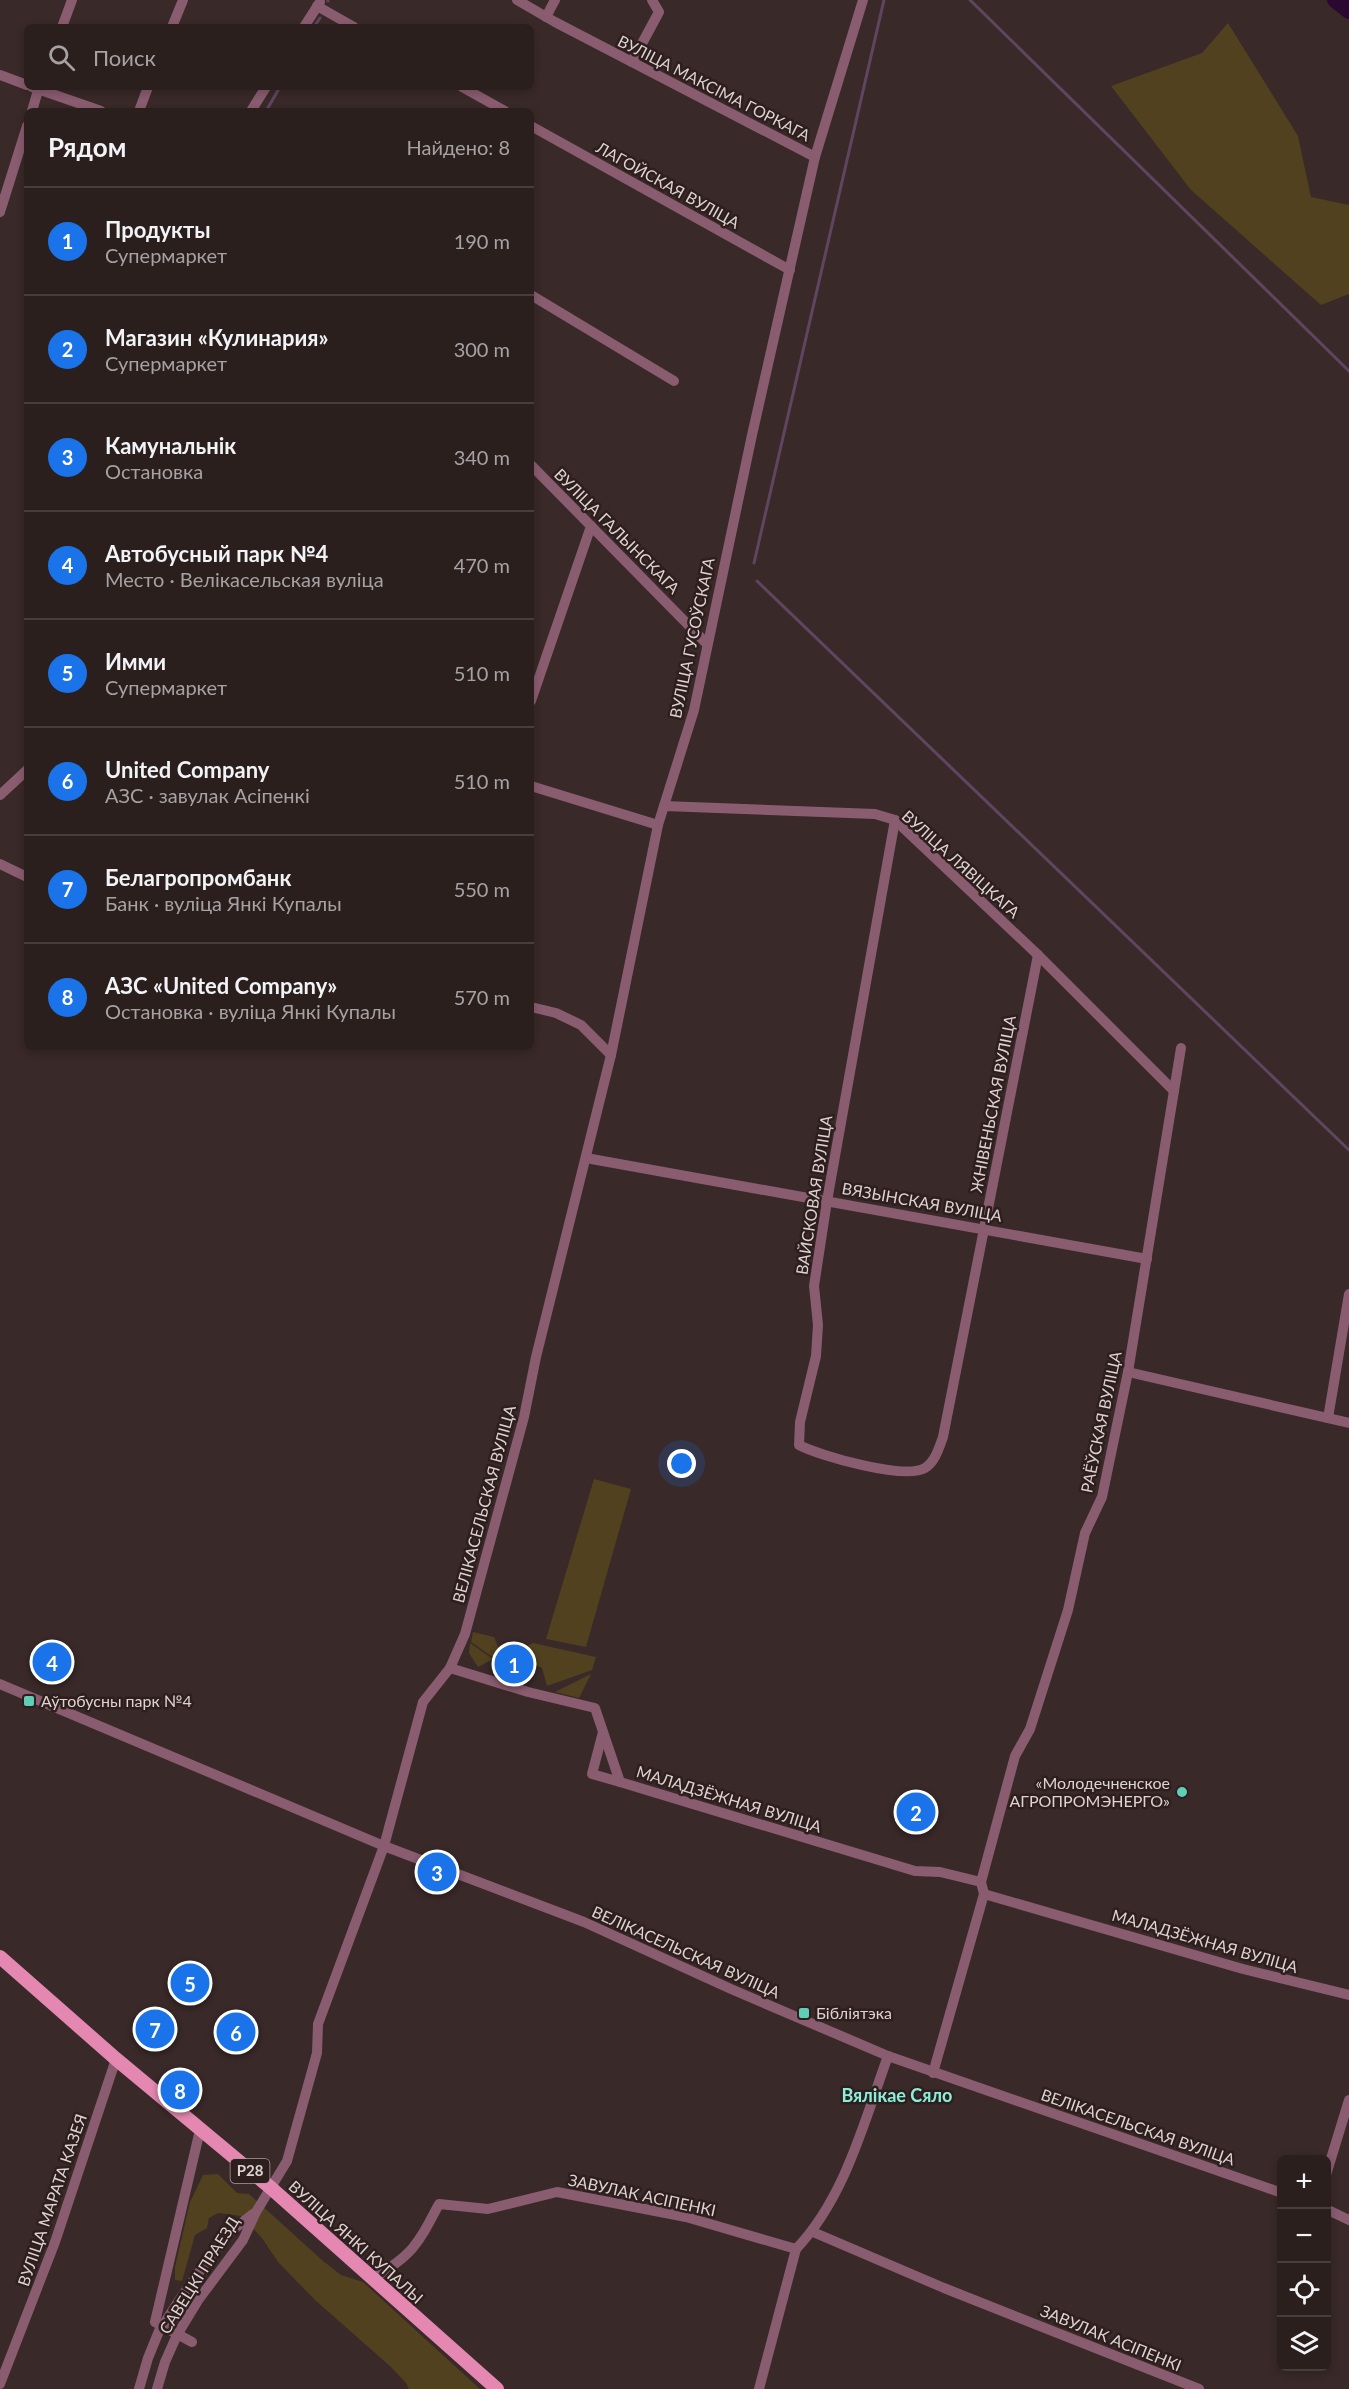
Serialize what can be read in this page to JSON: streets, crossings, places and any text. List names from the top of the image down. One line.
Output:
{"streets":{"main road":["Р28","ВУЛІЦА ЯНКІ КУПАЛЫ"],"street":["ВУЛІЦА МАКСІМА ГОРКАГА","ЛАГОЙСКАЯ ВУЛІЦА","ВУЛІЦА ГАЛЫНСКАГА","ВУЛІЦА ГУСОЎСКАГА","ВУЛІЦА ЛЯВІЦКАГА","ЖНІВЕНЬСКАЯ ВУЛІЦА","ВАЙСКОВАЯ ВУЛІЦА","ВЯЗЫНСКАЯ ВУЛІЦА","РАЁЎСКАЯ ВУЛІЦА","ВЕЛІКАСЕЛЬСКАЯ ВУЛІЦА","МАЛАДЗЁЖНАЯ ВУЛІЦА","ЗАВУЛАК АСІПЕНКІ","ВУЛІЦА МАРАТА КАЗЕЯ","САВЕЦКІ ПРАЕЗД"]},"crossings":[["ВУЛІЦА МАКСІМА ГОРКАГА","ВУЛІЦА ГУСОЎСКАГА"],["ЛАГОЙСКАЯ ВУЛІЦА","ВУЛІЦА ГУСОЎСКАГА"],["ВУЛІЦА ГАЛЫНСКАГА","ВУЛІЦА ГУСОЎСКАГА"],["ВУЛІЦА ГУСОЎСКАГА","ВУЛІЦА ЛЯВІЦКАГА"],["ВУЛІЦА ГУСОЎСКАГА","ВЯЗЫНСКАЯ ВУЛІЦА"],["ВУЛІЦА ГУСОЎСКАГА","ВЕЛІКАСЕЛЬСКАЯ ВУЛІЦА"],["ВУЛІЦА ЛЯВІЦКАГА","ЖНІВЕНЬСКАЯ ВУЛІЦА"],["ВУЛІЦА ЛЯВІЦКАГА","ВАЙСКОВАЯ ВУЛІЦА"],["ВУЛІЦА ЛЯВІЦКАГА","РАЁЎСКАЯ ВУЛІЦА"],["ЖНІВЕНЬСКАЯ ВУЛІЦА","ВАЙСКОВАЯ ВУЛІЦА"],["ЖНІВЕНЬСКАЯ ВУЛІЦА","ВЯЗЫНСКАЯ ВУЛІЦА"],["ВАЙСКОВАЯ ВУЛІЦА","ВЯЗЫНСКАЯ ВУЛІЦА"],["ВЯЗЫНСКАЯ ВУЛІЦА","РАЁЎСКАЯ ВУЛІЦА"],["ВЯЗЫНСКАЯ ВУЛІЦА","ВЕЛІКАСЕЛЬСКАЯ ВУЛІЦА"],["РАЁЎСКАЯ ВУЛІЦА","МАЛАДЗЁЖНАЯ ВУЛІЦА"],["ВЕЛІКАСЕЛЬСКАЯ ВУЛІЦА","МАЛАДЗЁЖНАЯ ВУЛІЦА"],["ЗАВУЛАК АСІПЕНКІ","ВУЛІЦА ЯНКІ КУПАЛЫ"],["ВУЛІЦА МАРАТА КАЗЕЯ","ВУЛІЦА ЯНКІ КУПАЛЫ"],["ВУЛІЦА ЯНКІ КУПАЛЫ","САВЕЦКІ ПРАЕЗД"]],"districts":["Вялікае Сяло"],"places":{"transit":["Аўтобусны парк №4","Бібліятэка"],"other":["«Молодечненское АГРОПРОМЭНЕРГО»"]},"page":{"search":"Поиск","heading":["Рядом","Найдено: 8"],"list":[{"mark":"1","name":"Продукты","note":"Супермаркет","value":"190 m"},{"mark":"2","name":"Магазин «Кулинария»","note":"Супермаркет","value":"300 m"},{"mark":"3","name":"Камунальнік","note":"Остановка","value":"340 m"},{"mark":"4","name":"Автобусный парк №4","note":"Место · Велікасельская вуліца","value":"470 m"},{"mark":"5","name":"Имми","note":"Супермаркет","value":"510 m"},{"mark":"6","name":"United Company","note":"АЗС · завулак Асіпенкі","value":"510 m"},{"mark":"7","name":"Белагропромбанк","note":"Банк · вуліца Янкі Купалы","value":"550 m"},{"mark":"8","name":"АЗС «United Company»","note":"Остановка · вуліца Янкі Купалы","value":"570 m"}],"pins":["4","1","2","3","5","7","6","8"],"map_buttons":["+","−"]}}
